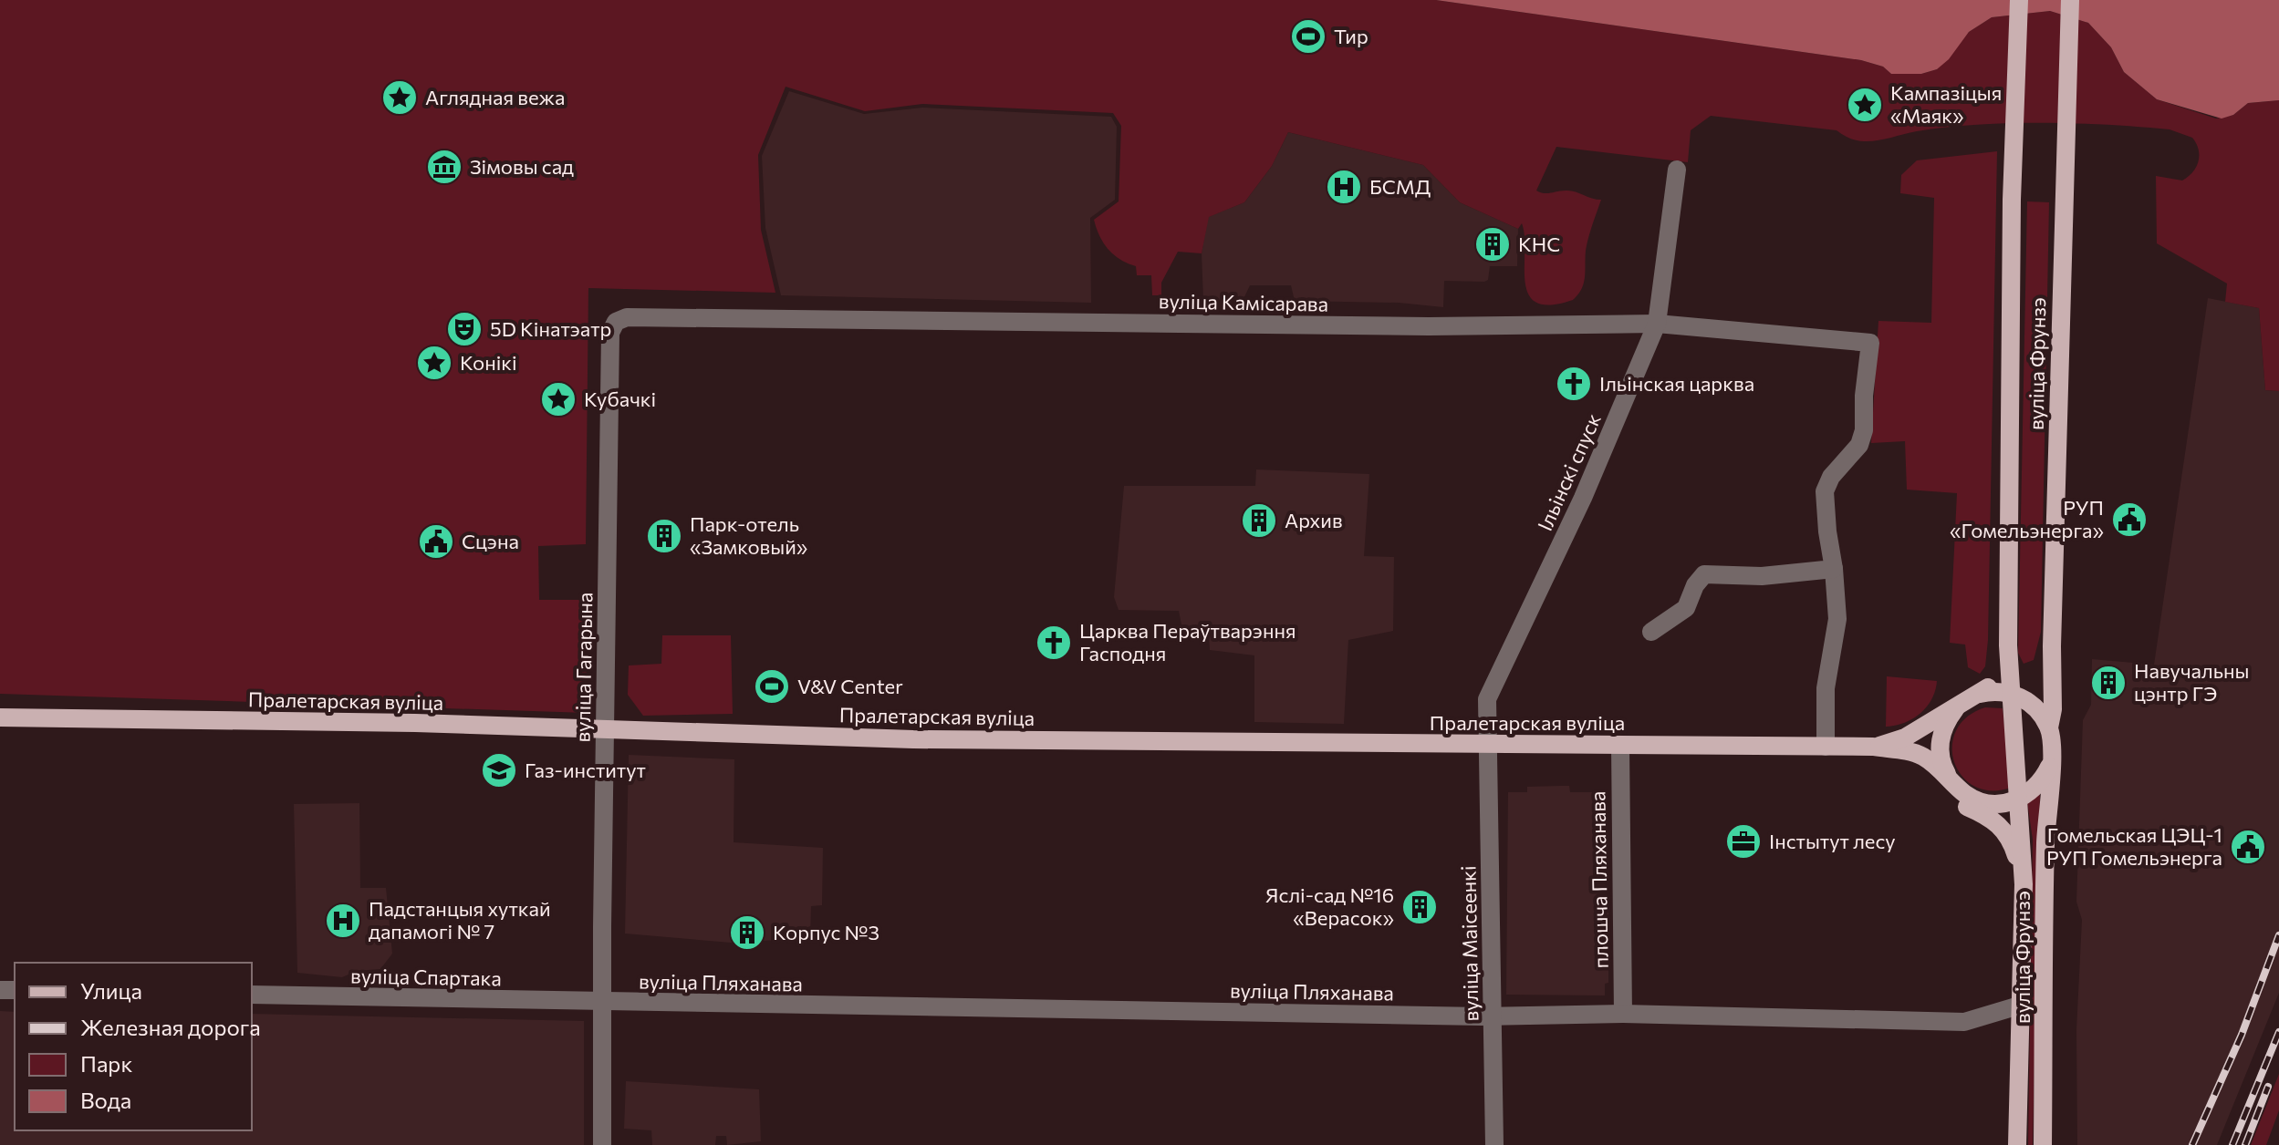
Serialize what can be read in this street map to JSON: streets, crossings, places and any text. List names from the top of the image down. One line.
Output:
{"streets":{"main road":["вуліца Фрунзэ","Пралетарская вуліца"],"street":["вуліца Камісарава","Ільінскі спуск","вуліца Гагарына","плошча Пляханава","вуліца Маісеенкі","вуліца Спартака","вуліца Пляханава"]},"crossings":[["вуліца Камісарава","Ільінскі спуск"],["вуліца Камісарава","вуліца Гагарына"],["вуліца Фрунзэ","Пралетарская вуліца"],["вуліца Фрунзэ","вуліца Пляханава"],["Ільінскі спуск","Пралетарская вуліца"],["Ільінскі спуск","вуліца Маісеенкі"],["вуліца Гагарына","Пралетарская вуліца"],["вуліца Гагарына","вуліца Спартака"],["вуліца Гагарына","вуліца Пляханава"],["Пралетарская вуліца","плошча Пляханава"],["Пралетарская вуліца","вуліца Маісеенкі"],["плошча Пляханава","вуліца Пляханава"],["вуліца Маісеенкі","вуліца Пляханава"],["вуліца Спартака","вуліца Пляханава"]],"places":{"sports":["Тир","V&V Center"],"place":["Аглядная вежа","Кампазіцыя «Маяк»","Конікі","Кубачкі"],"museum":["Зімовы сад"],"hospital":["БСМД","Падстанцыя хуткай дапамогі № 7"],"building":["КНС","Архив","Парк-отель «Замковый»","Навучальны цэнтр ГЭ","Яслі-сад №16 «Верасок»","Корпус №3"],"theatre":["5D Кінатэатр"],"church":["Ільінская царква","Царква Пераўтварэння Гасподня"],"public building":["РУП «Гомельэнерга»","Сцэна","Гомельская ЦЭЦ-1 РУП Гомельэнерга"],"school or university":["Газ-институт"],"office":["Інстытут лесу"]},"legend":["Улица","Железная дорога","Парк","Вода"]}
